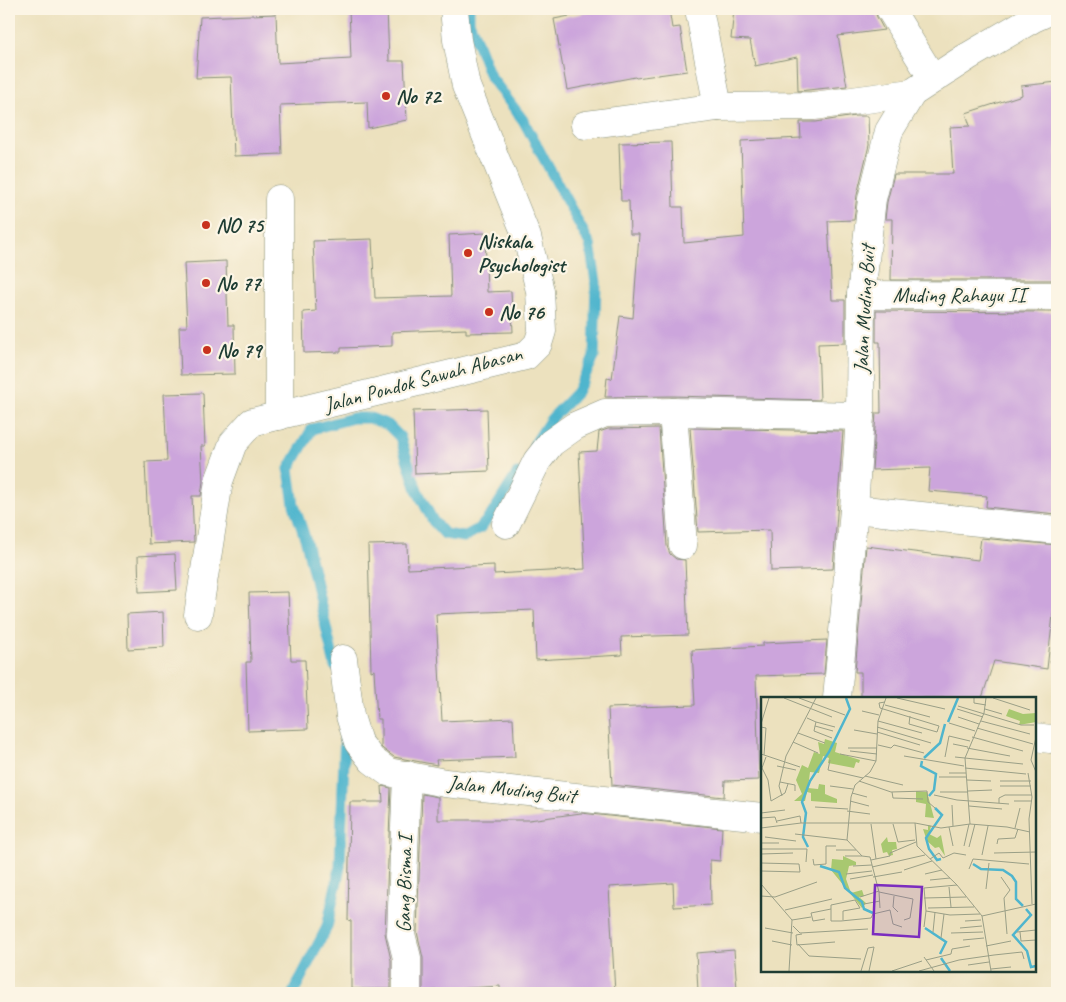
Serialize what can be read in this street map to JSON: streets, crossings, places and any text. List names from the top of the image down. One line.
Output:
{"streets":{"street":["Muding Rahayu II","Jalan Muding Buit","Jalan Pondok Sawah Abasan","Gang Bisma I"]},"crossings":[["Muding Rahayu II","Jalan Muding Buit"],["Jalan Muding Buit","Gang Bisma I"]],"places":["No 72","NO 75","Niskala Psychologist","No 77","No 76","No 79"]}
